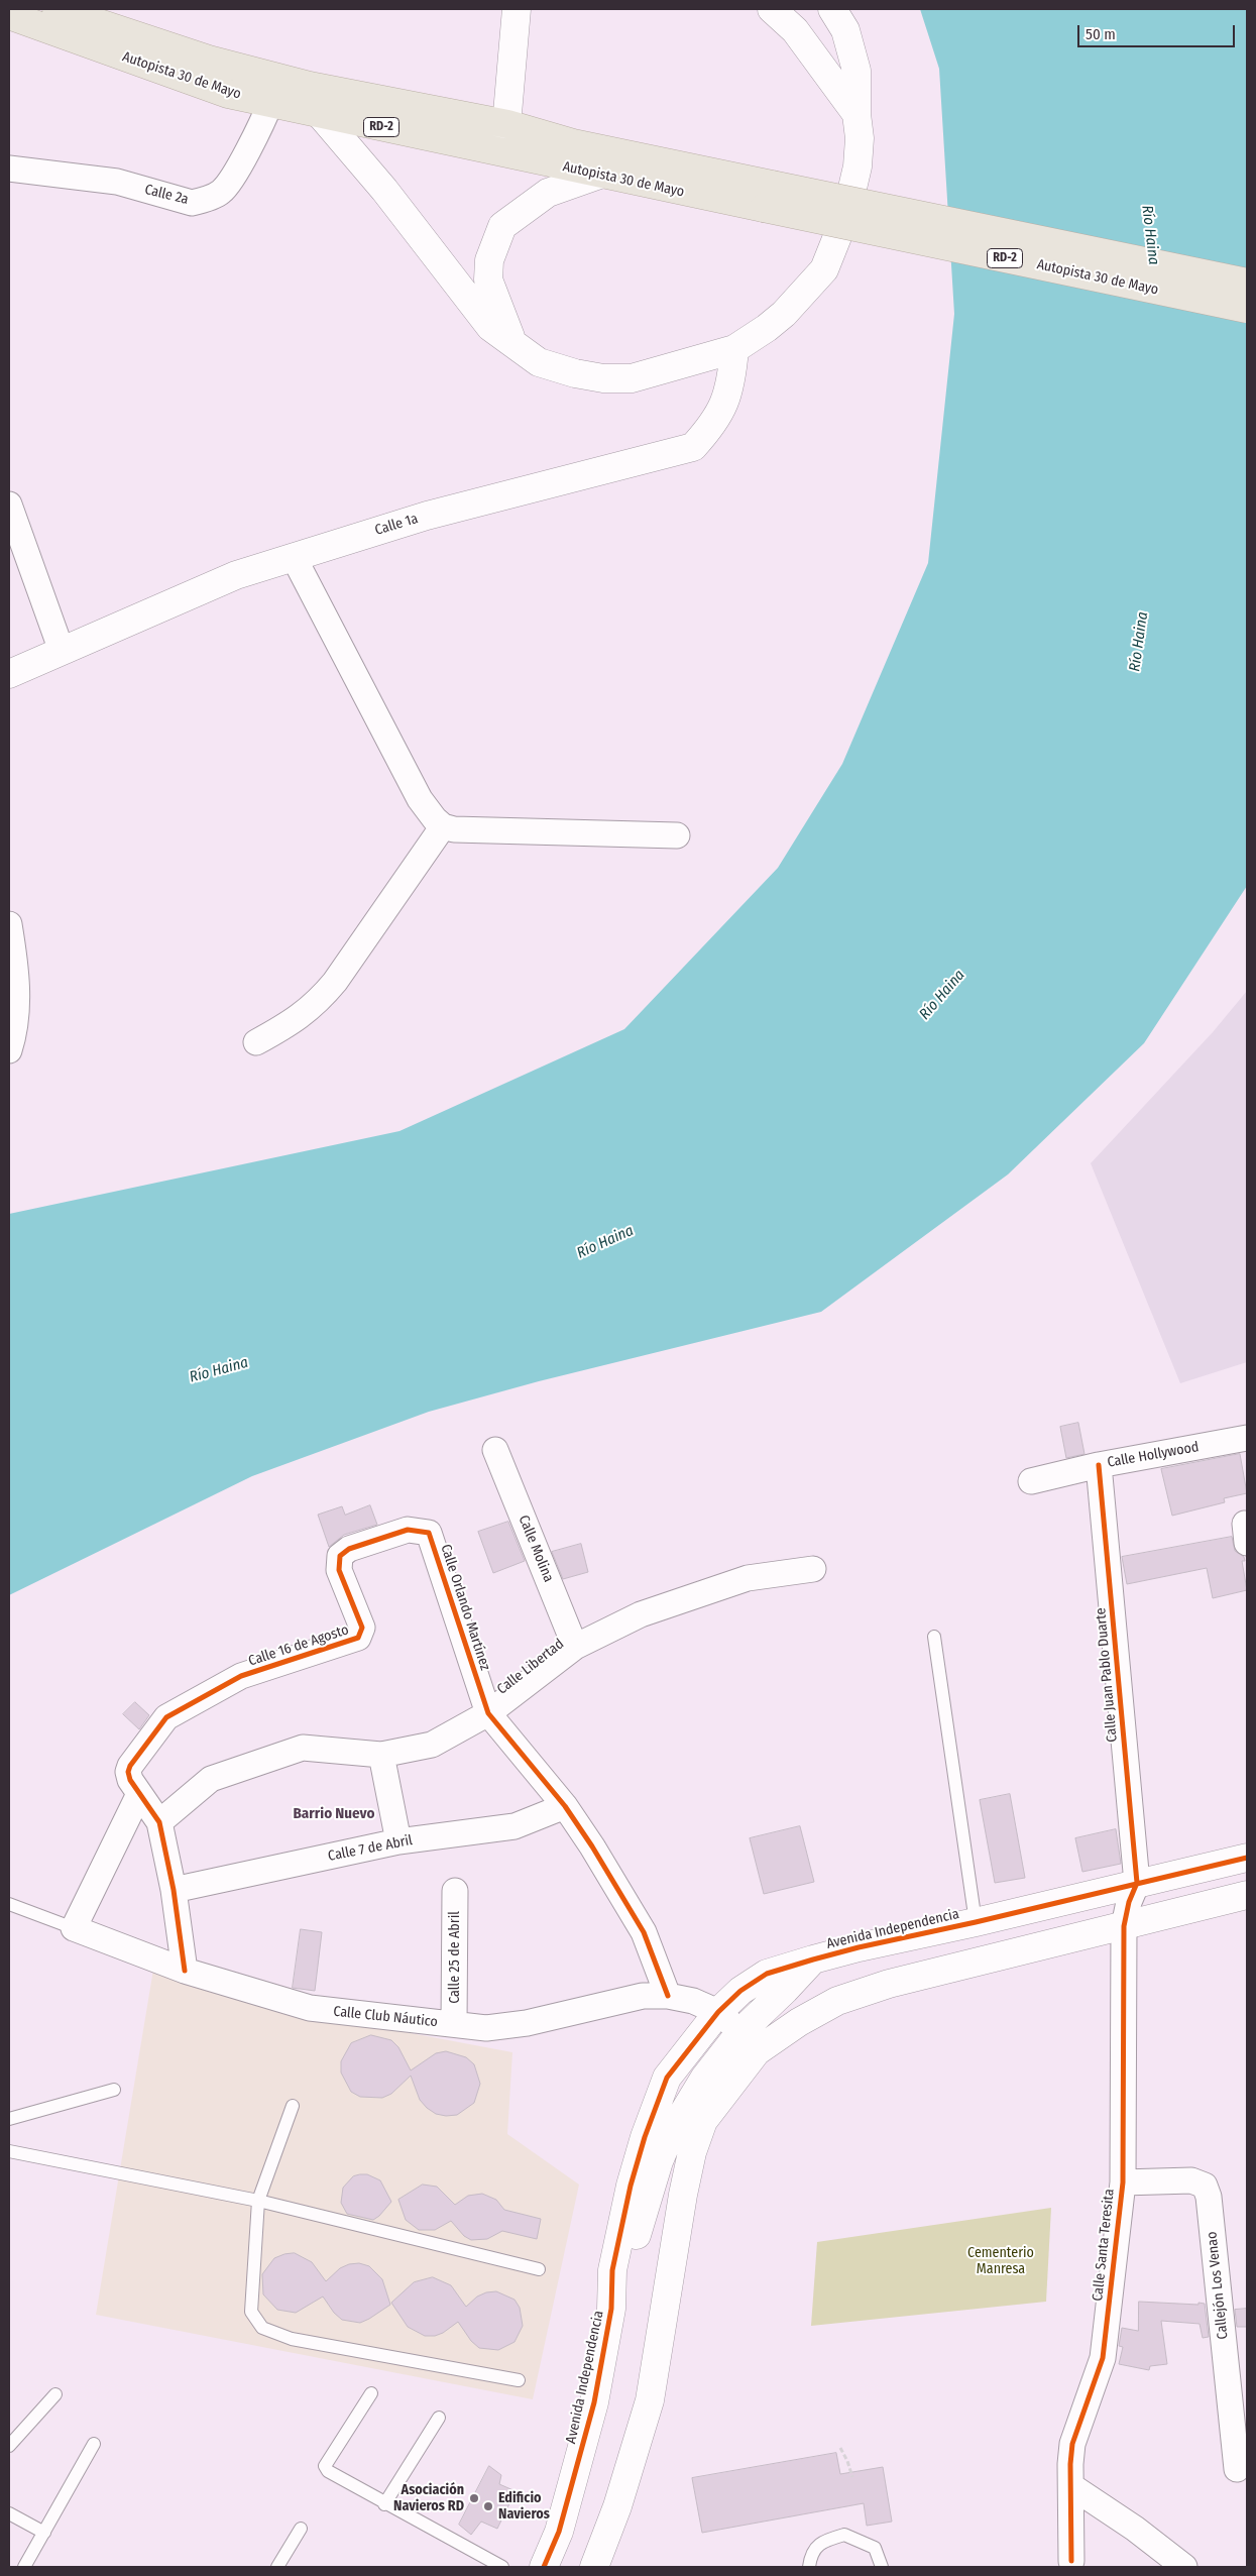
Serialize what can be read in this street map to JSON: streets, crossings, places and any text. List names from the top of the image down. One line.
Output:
{"streets":{"highway":["Autopista 30 de Mayo","RD-2"],"street":["Calle 2a","Calle 1a","Calle Hollywood","Calle Molina","Calle Orlando Martínez","Calle 16 de Agosto","Calle Libertad","Calle Juan Pablo Duarte","Calle 7 de Abril","Avenida Independencia","Calle 25 de Abril","Calle Club Náutico","Calle Santa Teresita","Callejón Los Venao"]},"crossings":[["Autopista 30 de Mayo","Calle 2a"],["Calle Hollywood","Calle Juan Pablo Duarte"],["Calle Molina","Calle Libertad"],["Calle Orlando Martínez","Calle 16 de Agosto"],["Calle Orlando Martínez","Calle Libertad"],["Calle Orlando Martínez","Calle 7 de Abril"],["Calle Orlando Martínez","Calle Club Náutico"],["Calle Juan Pablo Duarte","Avenida Independencia"],["Calle Juan Pablo Duarte","Calle Santa Teresita"],["Avenida Independencia","Calle Club Náutico"],["Avenida Independencia","Calle Santa Teresita"],["Calle 25 de Abril","Calle Club Náutico"],["Calle Santa Teresita","Callejón Los Venao"]],"districts":["Barrio Nuevo"],"water":["Río Haina"],"parks":["Cementerio Manresa"],"places":["Asociación Navieros RD","Edificio Navieros"],"scale_bar":"50 m"}
